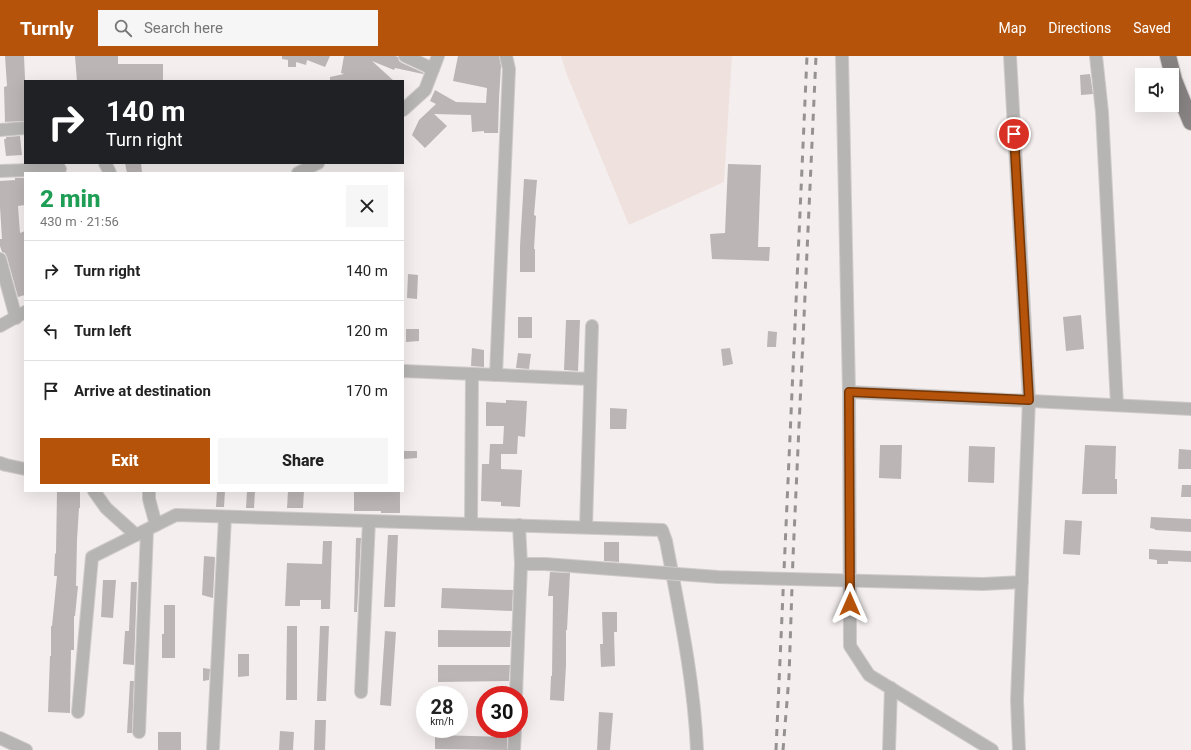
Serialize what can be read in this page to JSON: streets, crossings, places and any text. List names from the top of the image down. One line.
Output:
{"page":{"header":"Turnly","search":"Search here","nav":["Map","Directions","Saved"],"turn":["140 m","Turn right"],"heading":["2 min","430 m · 21:56"],"list":[{"name":"Turn right","value":"140 m"},{"name":"Turn left","value":"120 m"},{"name":"Arrive at destination","value":"170 m"}],"buttons":["Exit","Share"],"speed":"28 km/h","limit":"30"}}
